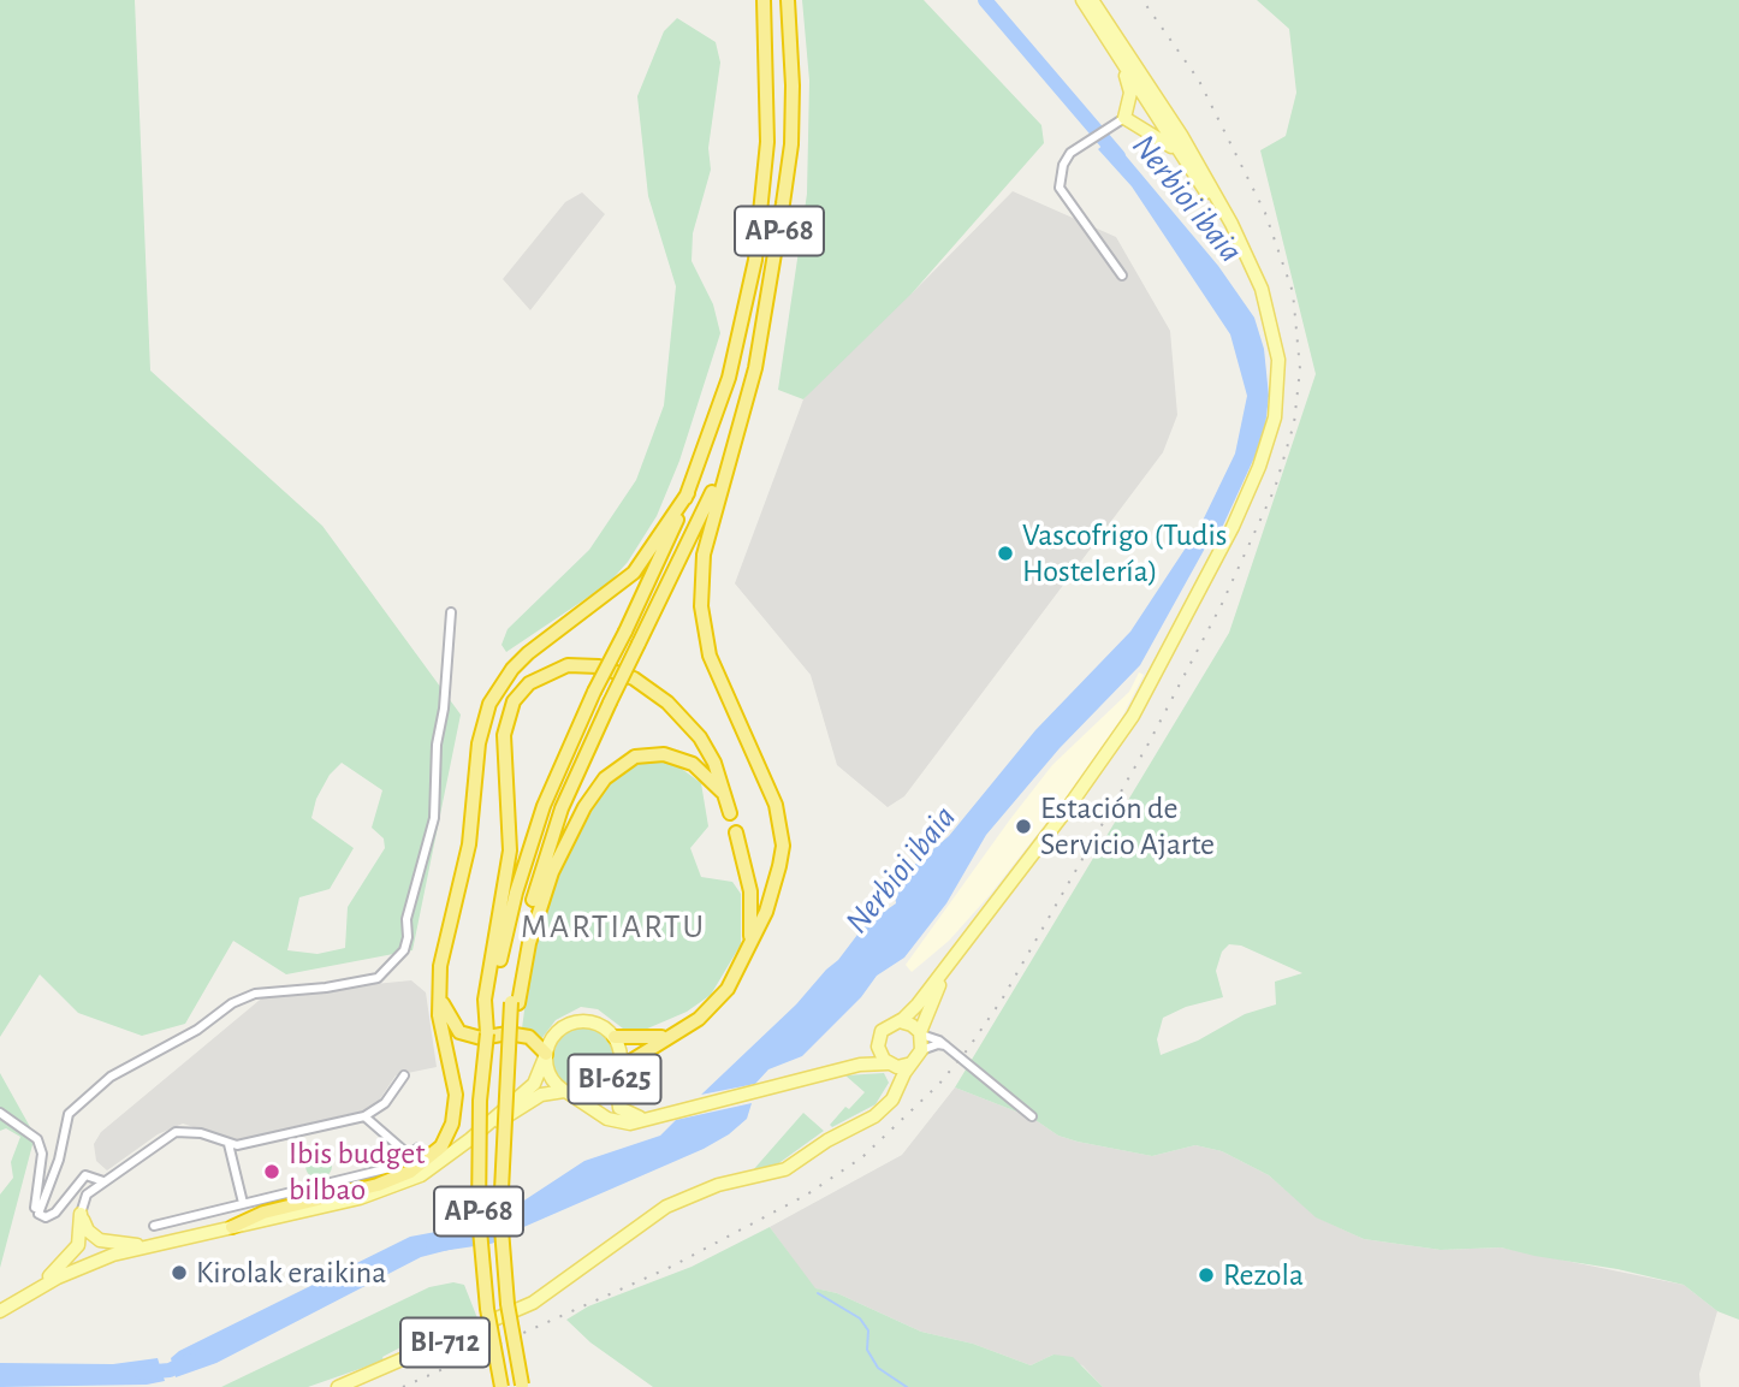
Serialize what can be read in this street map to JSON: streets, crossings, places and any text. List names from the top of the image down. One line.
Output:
{"streets":{"highway":["AP-68"],"main road":["BI-625","BI-712"]},"districts":["MARTIARTU"],"water":["Nerbioi ibaia"],"places":["Vascofrigo (Tudis Hostelería)","Estación de Servicio Ajarte","Ibis budget bilbao","Kirolak eraikina","Rezola"]}
